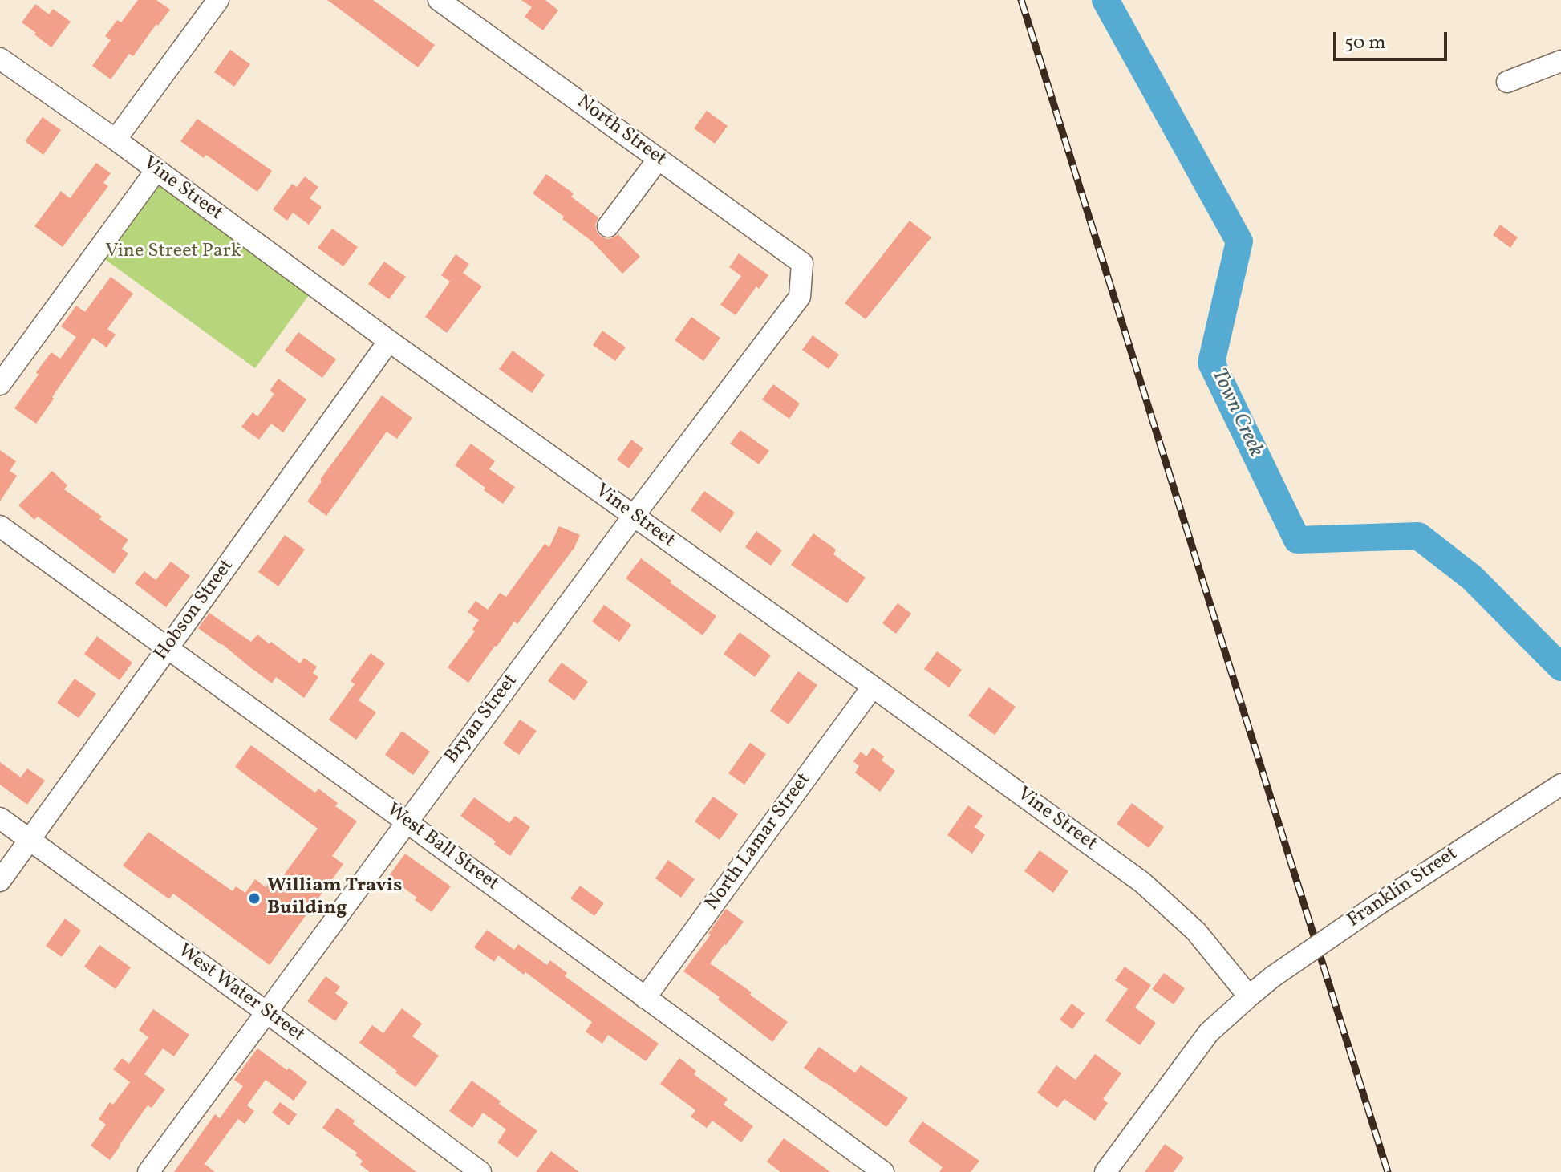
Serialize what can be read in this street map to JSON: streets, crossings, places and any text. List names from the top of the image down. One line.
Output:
{"streets":{"street":["North Street","Vine Street","Hobson Street","Bryan Street","North Lamar Street","West Ball Street","Franklin Street","West Water Street"]},"crossings":[["North Street","Bryan Street"],["Vine Street","Hobson Street"],["Vine Street","Bryan Street"],["Vine Street","North Lamar Street"],["Vine Street","Franklin Street"],["Hobson Street","West Ball Street"],["Hobson Street","West Water Street"],["Bryan Street","West Ball Street"],["Bryan Street","West Water Street"],["North Lamar Street","West Ball Street"]],"water":["Town Creek"],"parks":["Vine Street Park"],"places":["William Travis Building"],"scale_bar":"50 m"}
